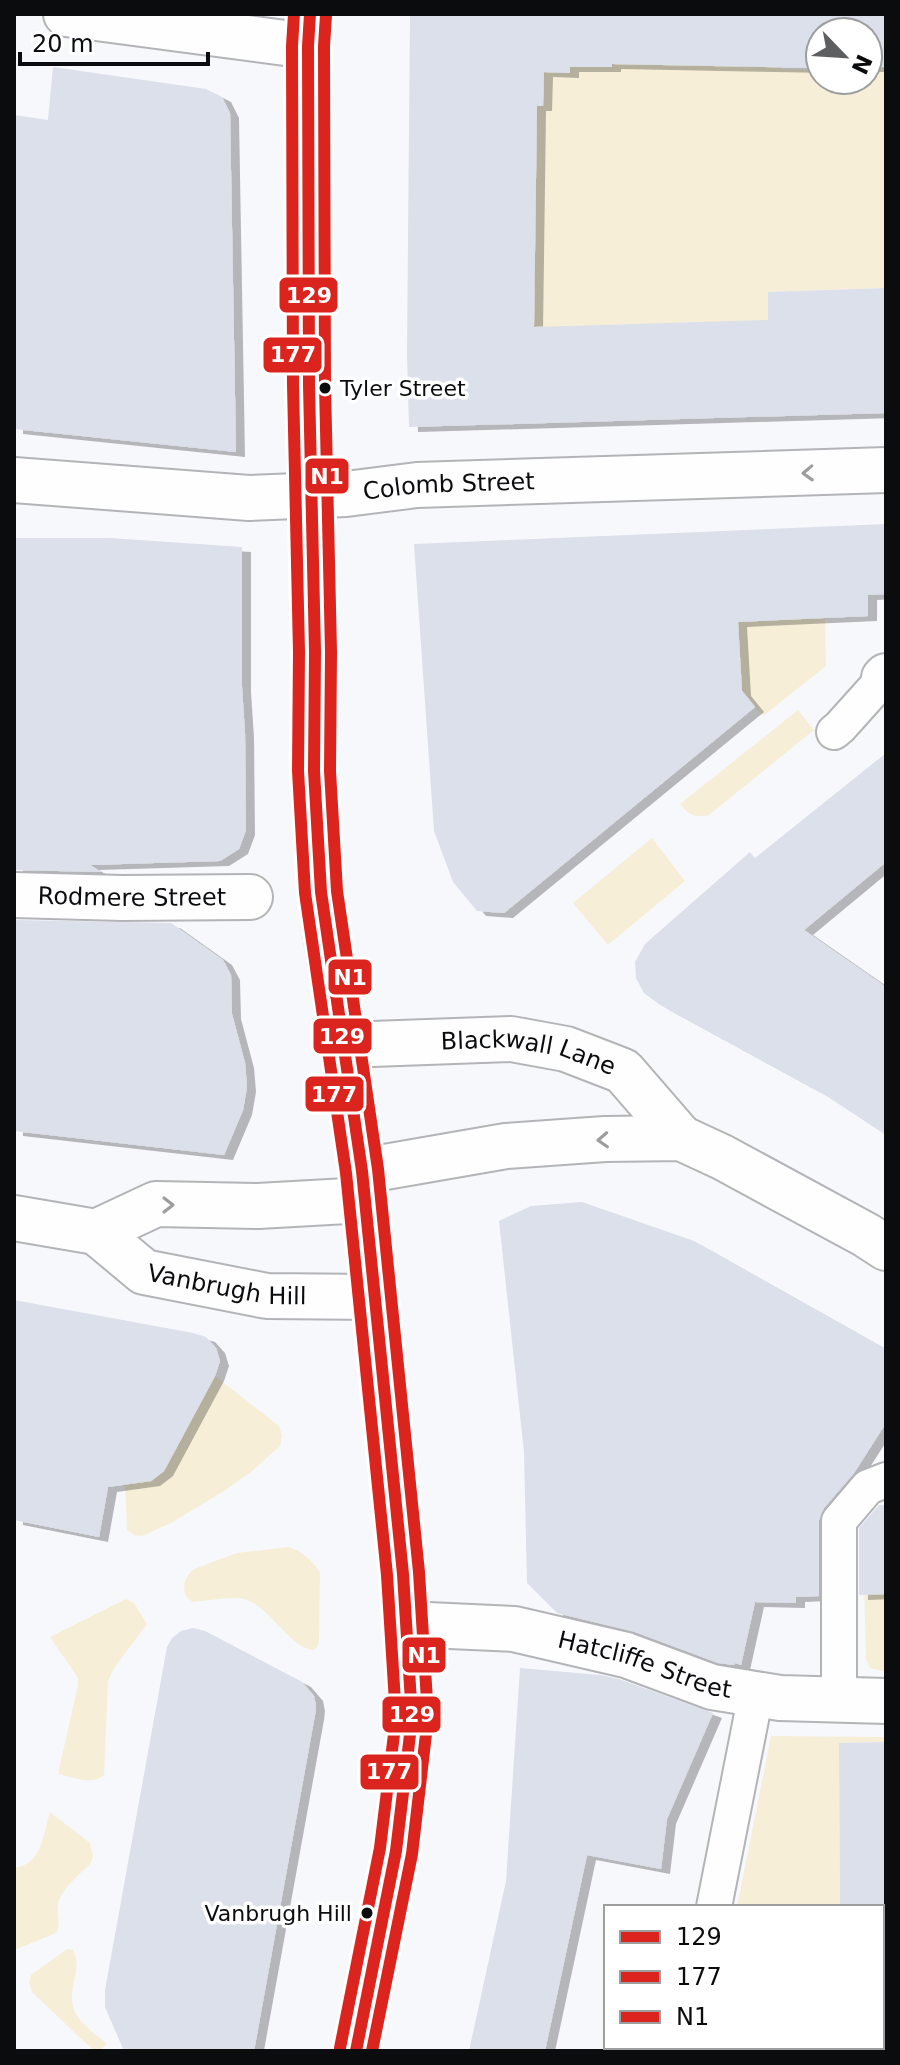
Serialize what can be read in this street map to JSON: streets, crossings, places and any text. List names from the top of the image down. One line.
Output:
{"streets":{"main road":["Colomb Street","Rodmere Street","Blackwall Lane","Vanbrugh Hill","Hatcliffe Street"]},"one_way":["Colomb Street"],"places":["Tyler Street","Vanbrugh Hill"],"lines":["transit line 129","transit line 177","transit line N1"],"legend":["129","177","N1"],"scale_bar":"20 m","north":"bottom right"}
